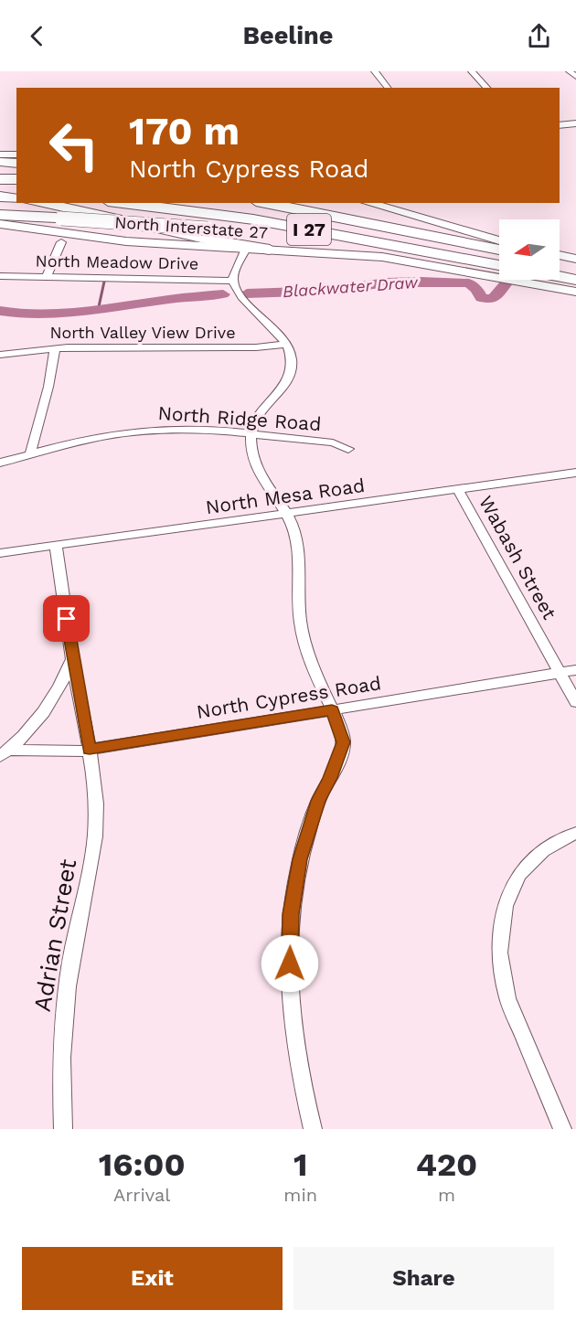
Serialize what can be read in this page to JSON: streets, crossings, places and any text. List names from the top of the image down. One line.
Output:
{"streets":{"highway":["I 27"],"main road":["North Interstate 27"],"street":["North Meadow Drive","North Valley View Drive","North Ridge Road","North Mesa Road","Wabash Street","North Cypress Road","Adrian Street"]},"crossings":[["North Mesa Road","Wabash Street"],["North Mesa Road","Adrian Street"],["Wabash Street","North Cypress Road"],["North Cypress Road","Adrian Street"]],"water":["Blackwater Draw"],"north":"left","page":{"header":"Beeline","turn":["170 m","North Cypress Road"],"eta":["16:00","Arrival","1","min","420","m"],"buttons":["Exit","Share"]}}
